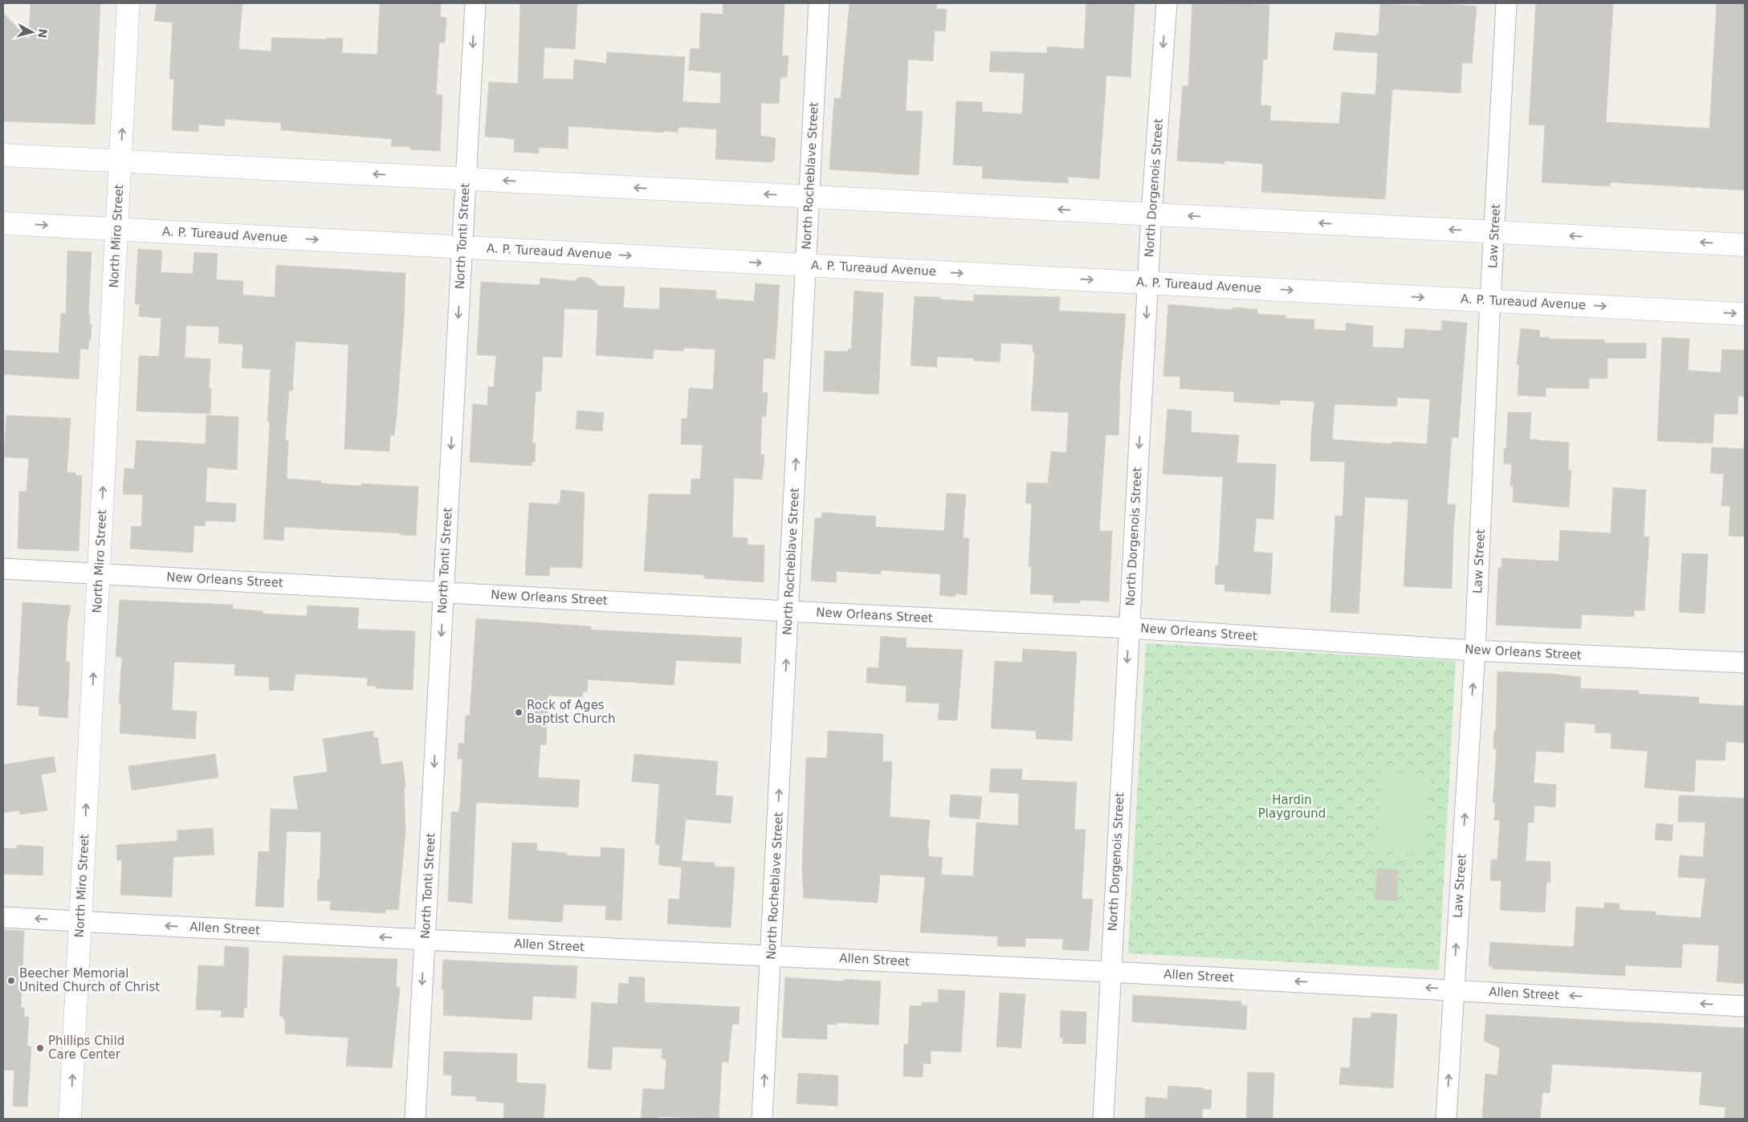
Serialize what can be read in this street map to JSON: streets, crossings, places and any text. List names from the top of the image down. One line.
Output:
{"streets":{"street":["North Rocheblave Street","North Dorgenois Street","A. P. Tureaud Avenue","North Miro Street","North Tonti Street","Law Street","New Orleans Street","Allen Street"]},"crossings":[["North Rocheblave Street","A. P. Tureaud Avenue"],["North Rocheblave Street","New Orleans Street"],["North Rocheblave Street","Allen Street"],["North Dorgenois Street","A. P. Tureaud Avenue"],["North Dorgenois Street","New Orleans Street"],["North Dorgenois Street","Allen Street"],["A. P. Tureaud Avenue","North Miro Street"],["A. P. Tureaud Avenue","North Tonti Street"],["A. P. Tureaud Avenue","Law Street"],["North Miro Street","New Orleans Street"],["North Miro Street","Allen Street"],["North Tonti Street","New Orleans Street"],["North Tonti Street","Allen Street"],["Law Street","New Orleans Street"],["Law Street","Allen Street"]],"one_way":["North Rocheblave Street","North Dorgenois Street","North Miro Street","North Tonti Street","Law Street","Allen Street"],"parks":["Hardin Playground"],"places":["Rock of Ages Baptist Church","Beecher Memorial United Church of Christ","Phillips Child Care Center"],"north":"right"}
